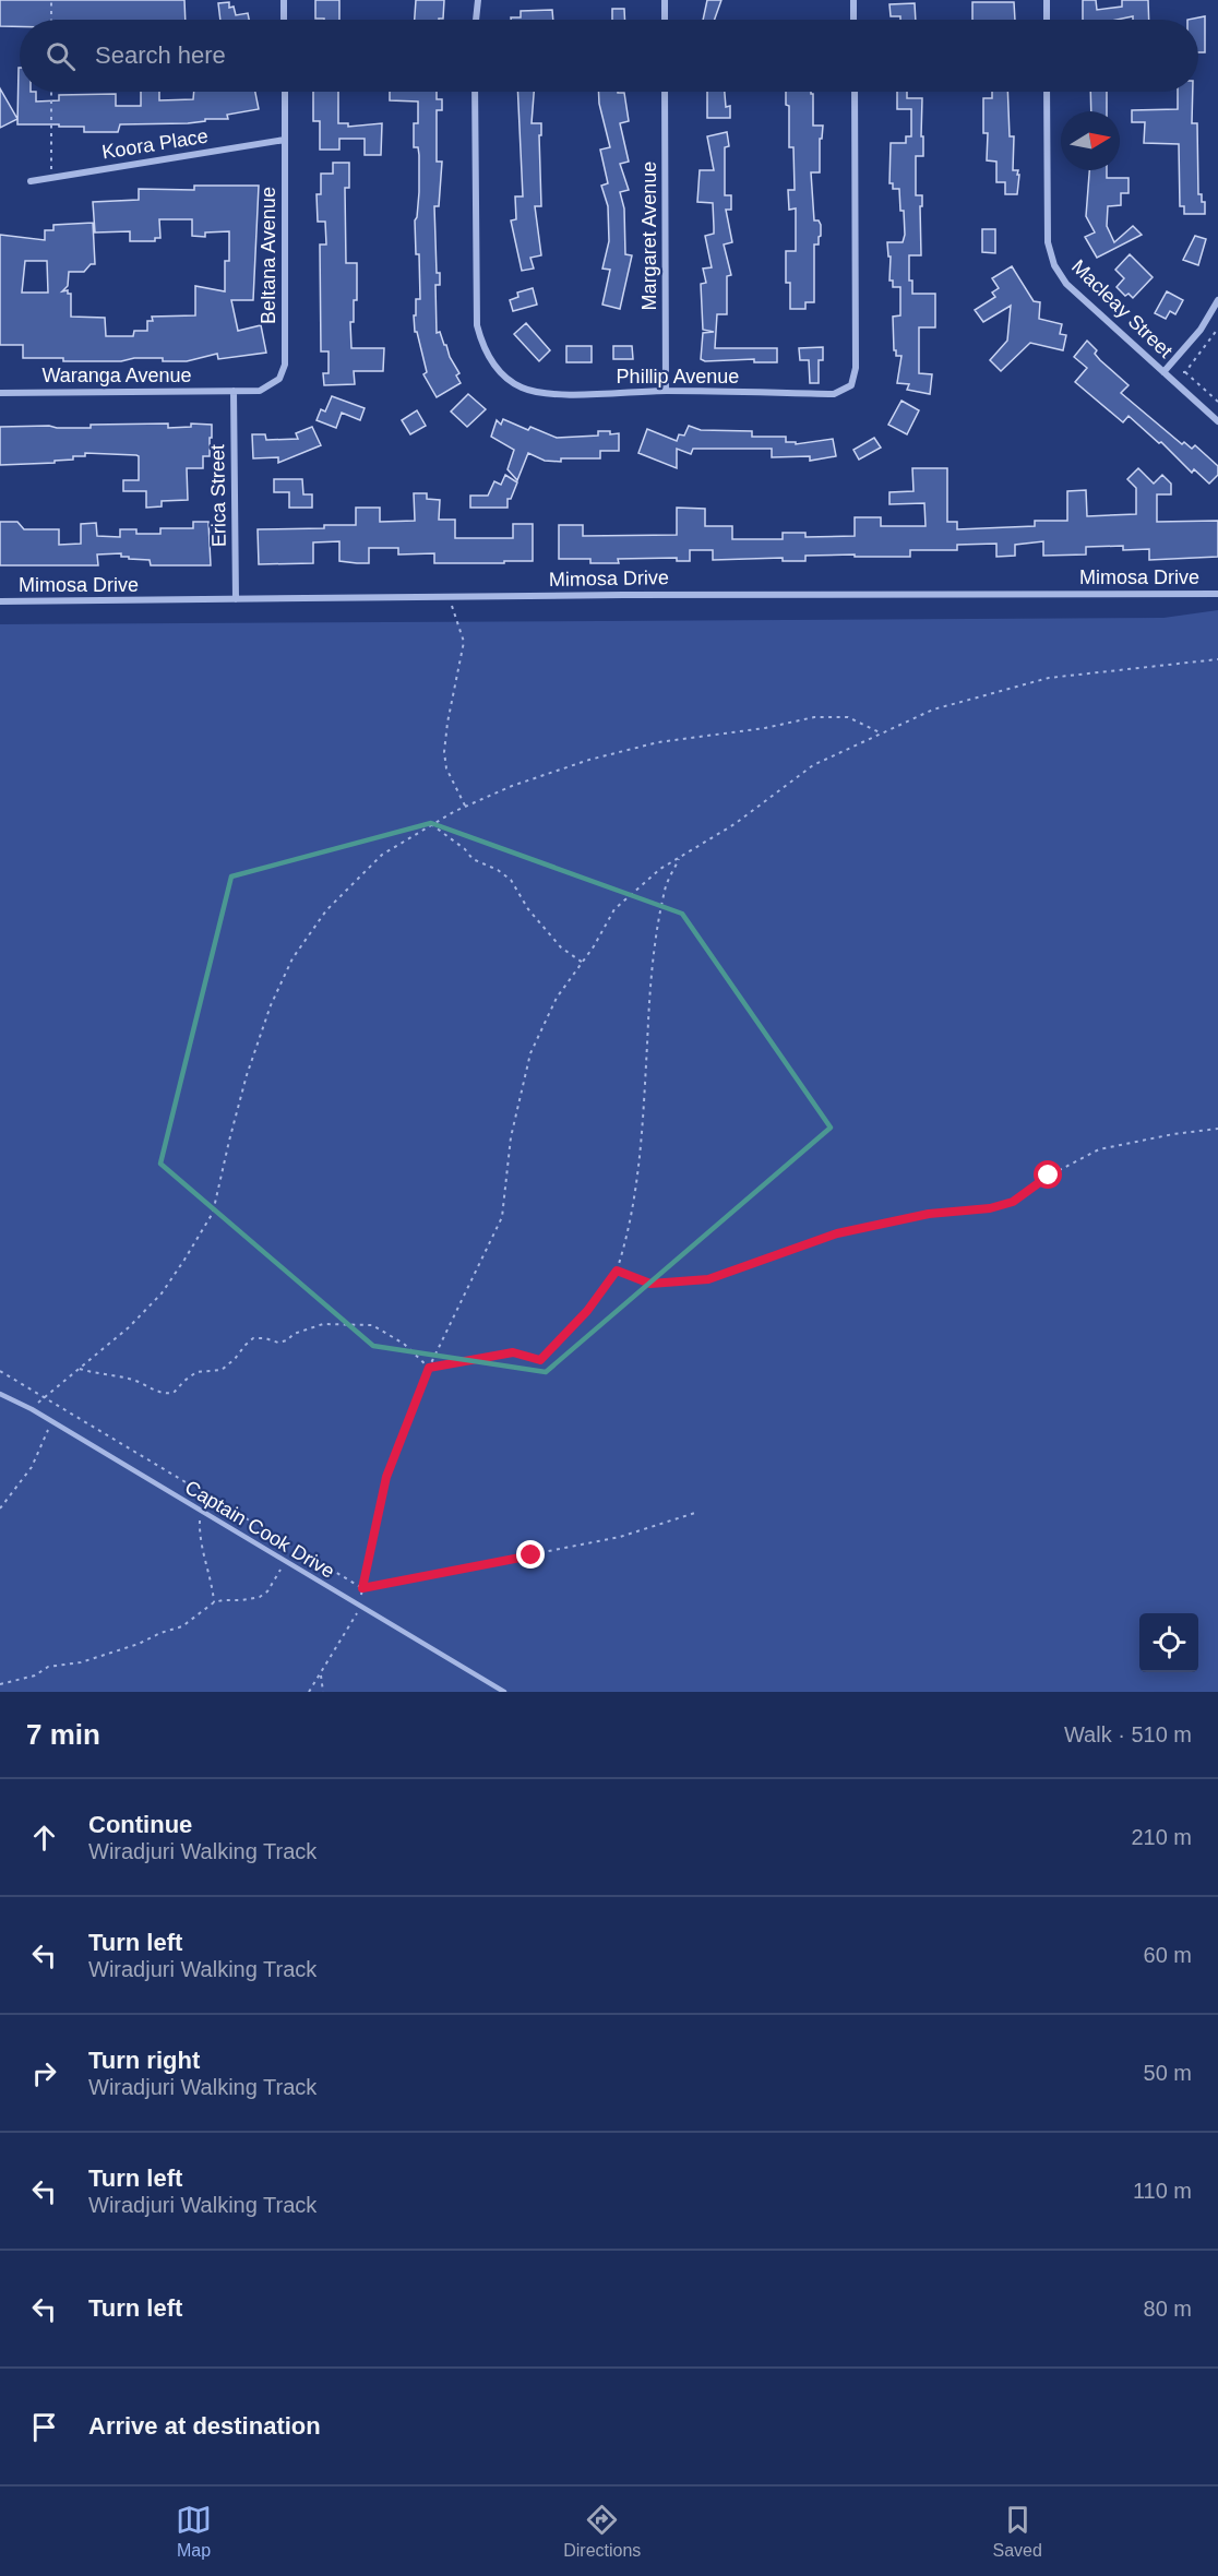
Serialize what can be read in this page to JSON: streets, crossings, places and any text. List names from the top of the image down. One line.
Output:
{"streets":{"street":["Koora Place","Margaret Avenue","Beltana Avenue","Macleay Street","Waranga Avenue","Phillip Avenue","Erica Street","Mimosa Drive"],"lane":["Captain Cook Drive"]},"crossings":[["Koora Place","Beltana Avenue"],["Margaret Avenue","Phillip Avenue"],["Beltana Avenue","Waranga Avenue"],["Beltana Avenue","Erica Street"],["Waranga Avenue","Erica Street"],["Erica Street","Mimosa Drive"]],"north":"right","page":{"search":"Search here","heading":["7 min","Walk · 510 m"],"list":[["Continue","Wiradjuri Walking Track","210 m"],["Turn left","Wiradjuri Walking Track","60 m"],["Turn right","Wiradjuri Walking Track","50 m"],["Turn left","Wiradjuri Walking Track","110 m"],["Turn left","80 m"],"Arrive at destination"],"nav":["Map","Directions","Saved"]}}
